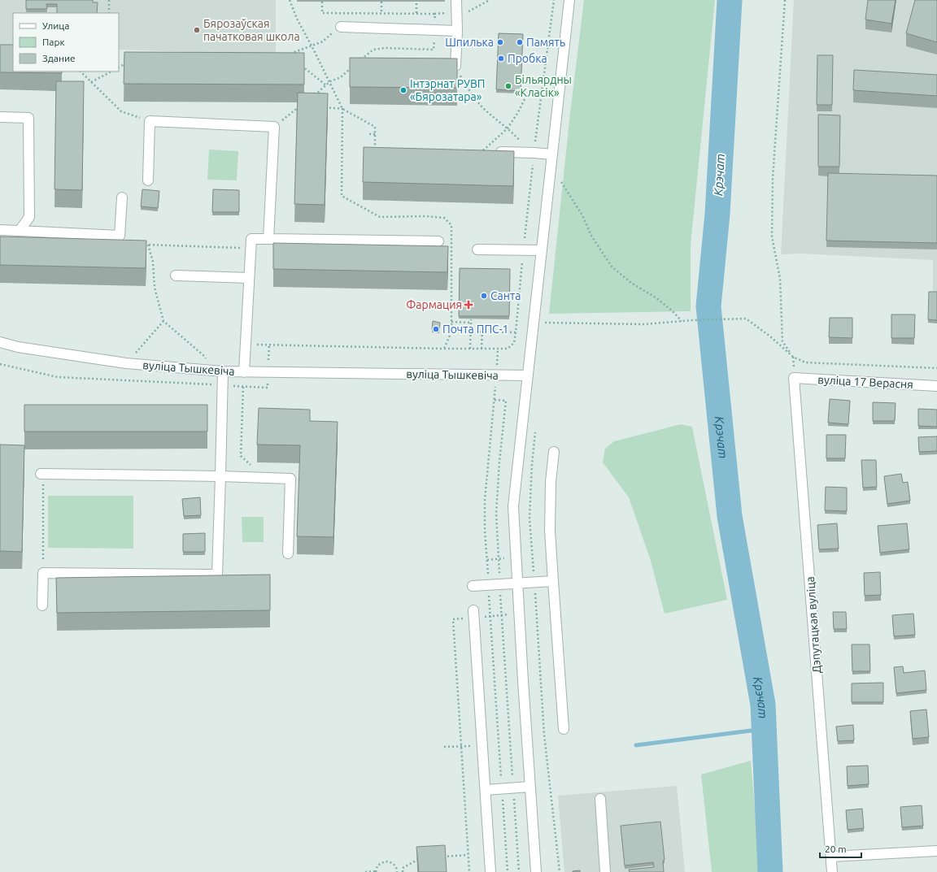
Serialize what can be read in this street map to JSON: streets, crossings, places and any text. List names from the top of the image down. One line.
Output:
{"streets":{"street":["вуліца Тышкевіча","вуліца 17 Верасня","Дэпутацкая вуліца"]},"crossings":[["вуліца 17 Верасня","Дэпутацкая вуліца"]],"water":["Крэчат"],"places":{"other":["Бярозаўская пачатковая школа","Шпилька","Память","Пробка","Більярдны «Класік»","Інтэрнат РУВП «Бярозатара»","Санта","Почта ППС-1"],"health":["Фармация"]},"legend":["Улица","Парк","Здание"],"scale_bar":"20 m"}
